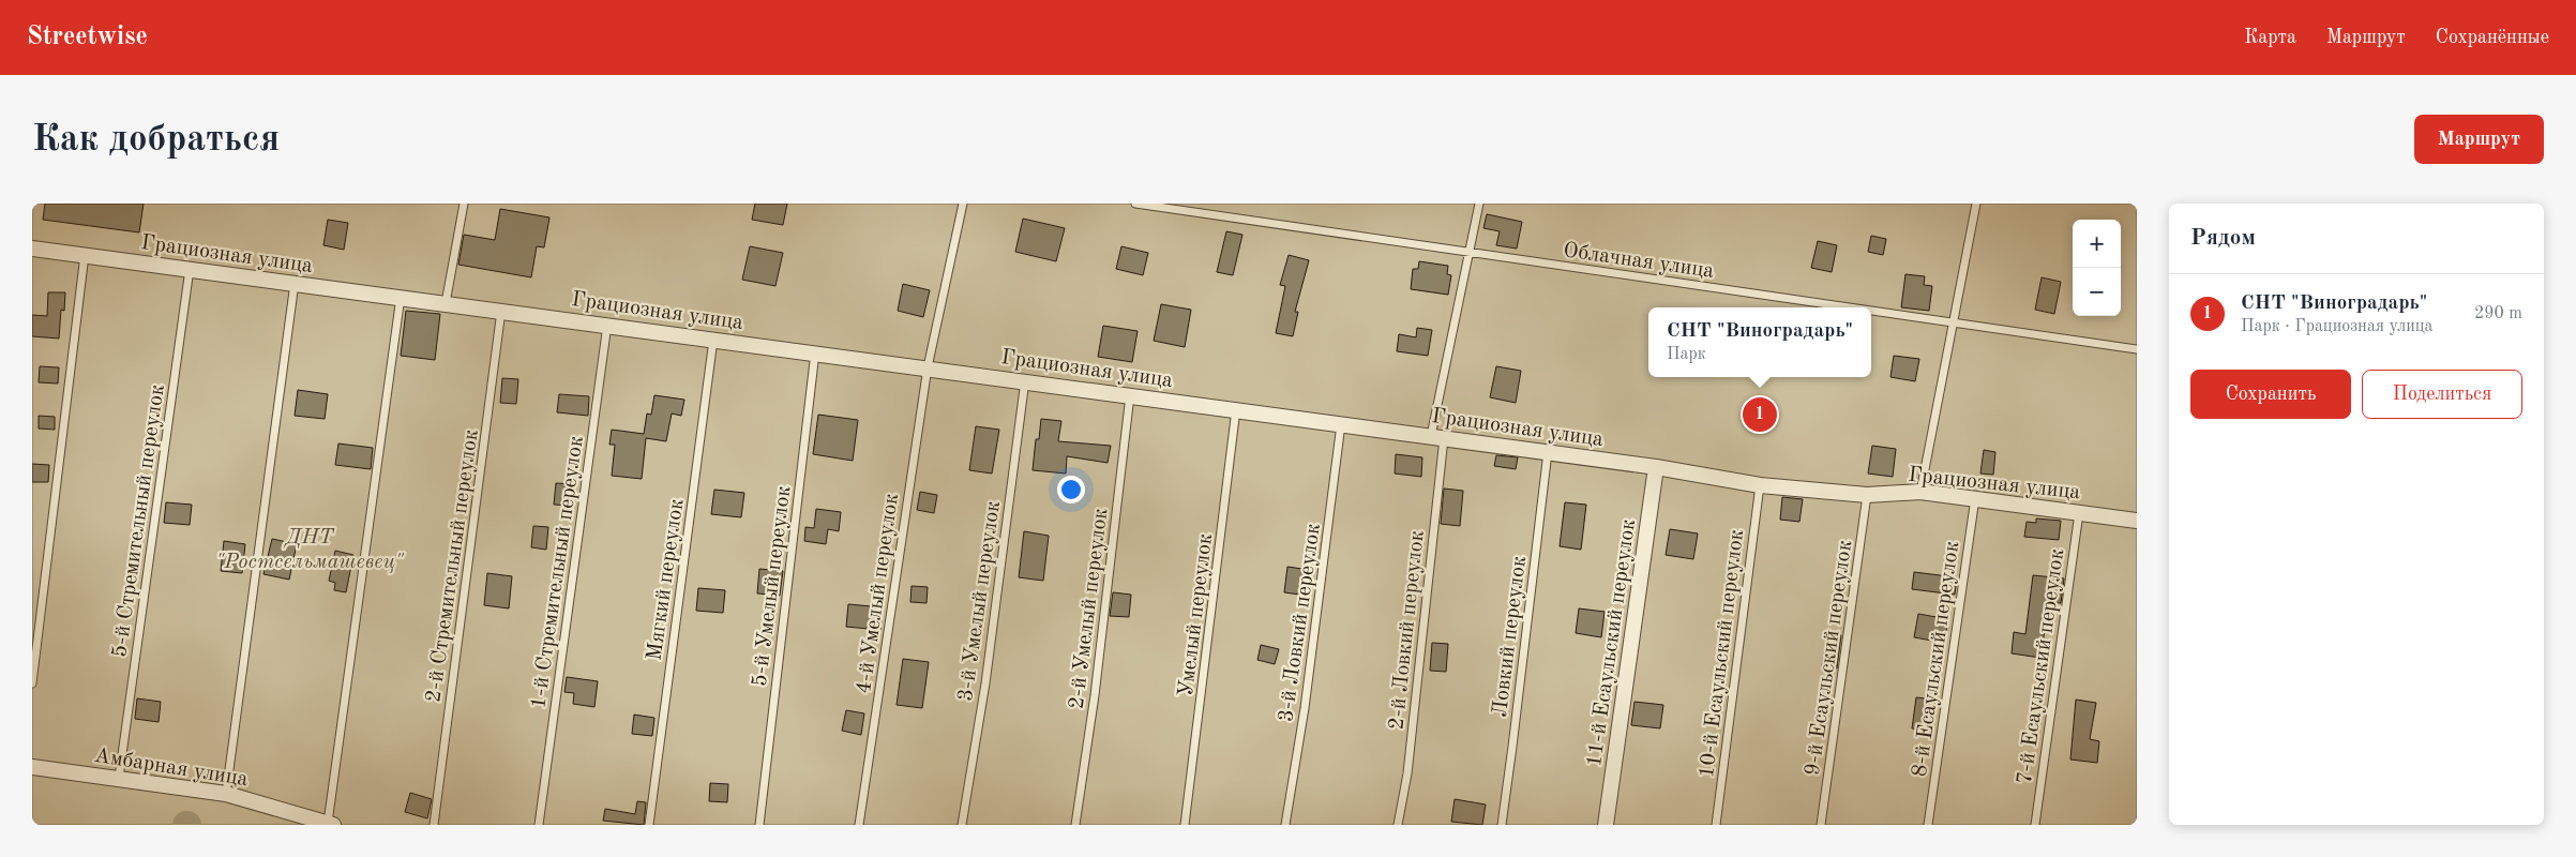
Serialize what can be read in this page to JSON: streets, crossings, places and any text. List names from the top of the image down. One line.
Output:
{"streets":{"street":["Грациозная улица","11-й Есаульский переулок","Амбарная улица"],"lane":["Облачная улица","5-й Стремительный переулок","2-й Стремительный переулок","1-й Стремительный переулок","Мягкий переулок","5-й Умелый переулок","4-й Умелый переулок","3-й Умелый переулок","2-й Умелый переулок","Умелый переулок","3-й Ловкий переулок","2-й Ловкий переулок","Ловкий переулок","10-й Есаульский переулок","9-й Есаульский переулок","8-й Есаульский переулок","7-й Есаульский переулок"]},"crossings":[["Грациозная улица","5-й Стремительный переулок"],["Грациозная улица","2-й Стремительный переулок"],["Грациозная улица","1-й Стремительный переулок"],["Грациозная улица","Мягкий переулок"],["Грациозная улица","5-й Умелый переулок"],["Грациозная улица","4-й Умелый переулок"],["Грациозная улица","3-й Умелый переулок"],["Грациозная улица","2-й Умелый переулок"],["Грациозная улица","Умелый переулок"],["Грациозная улица","3-й Ловкий переулок"],["Грациозная улица","2-й Ловкий переулок"],["Грациозная улица","Ловкий переулок"],["Грациозная улица","11-й Есаульский переулок"],["Грациозная улица","10-й Есаульский переулок"],["Грациозная улица","9-й Есаульский переулок"],["Грациозная улица","8-й Есаульский переулок"],["Грациозная улица","7-й Есаульский переулок"],["Облачная улица","2-й Ловкий переулок"],["5-й Стремительный переулок","Амбарная улица"]],"parks":["ДНТ \"Ростсельмашевец\""],"page":{"header":"Streetwise","nav":["Карта","Маршрут","Сохранённые"],"buttons":["Маршрут",["Сохранить","Поделиться"]],"title":"Как добраться","heading":"Рядом","map_buttons":["+","−"],"list":[{"mark":"1","name":"СНТ \"Виноградарь\"","note":"Парк · Грациозная улица","value":"290 m"}],"popup":["СНТ \"Виноградарь\"","Парк"],"pins":"1"}}
